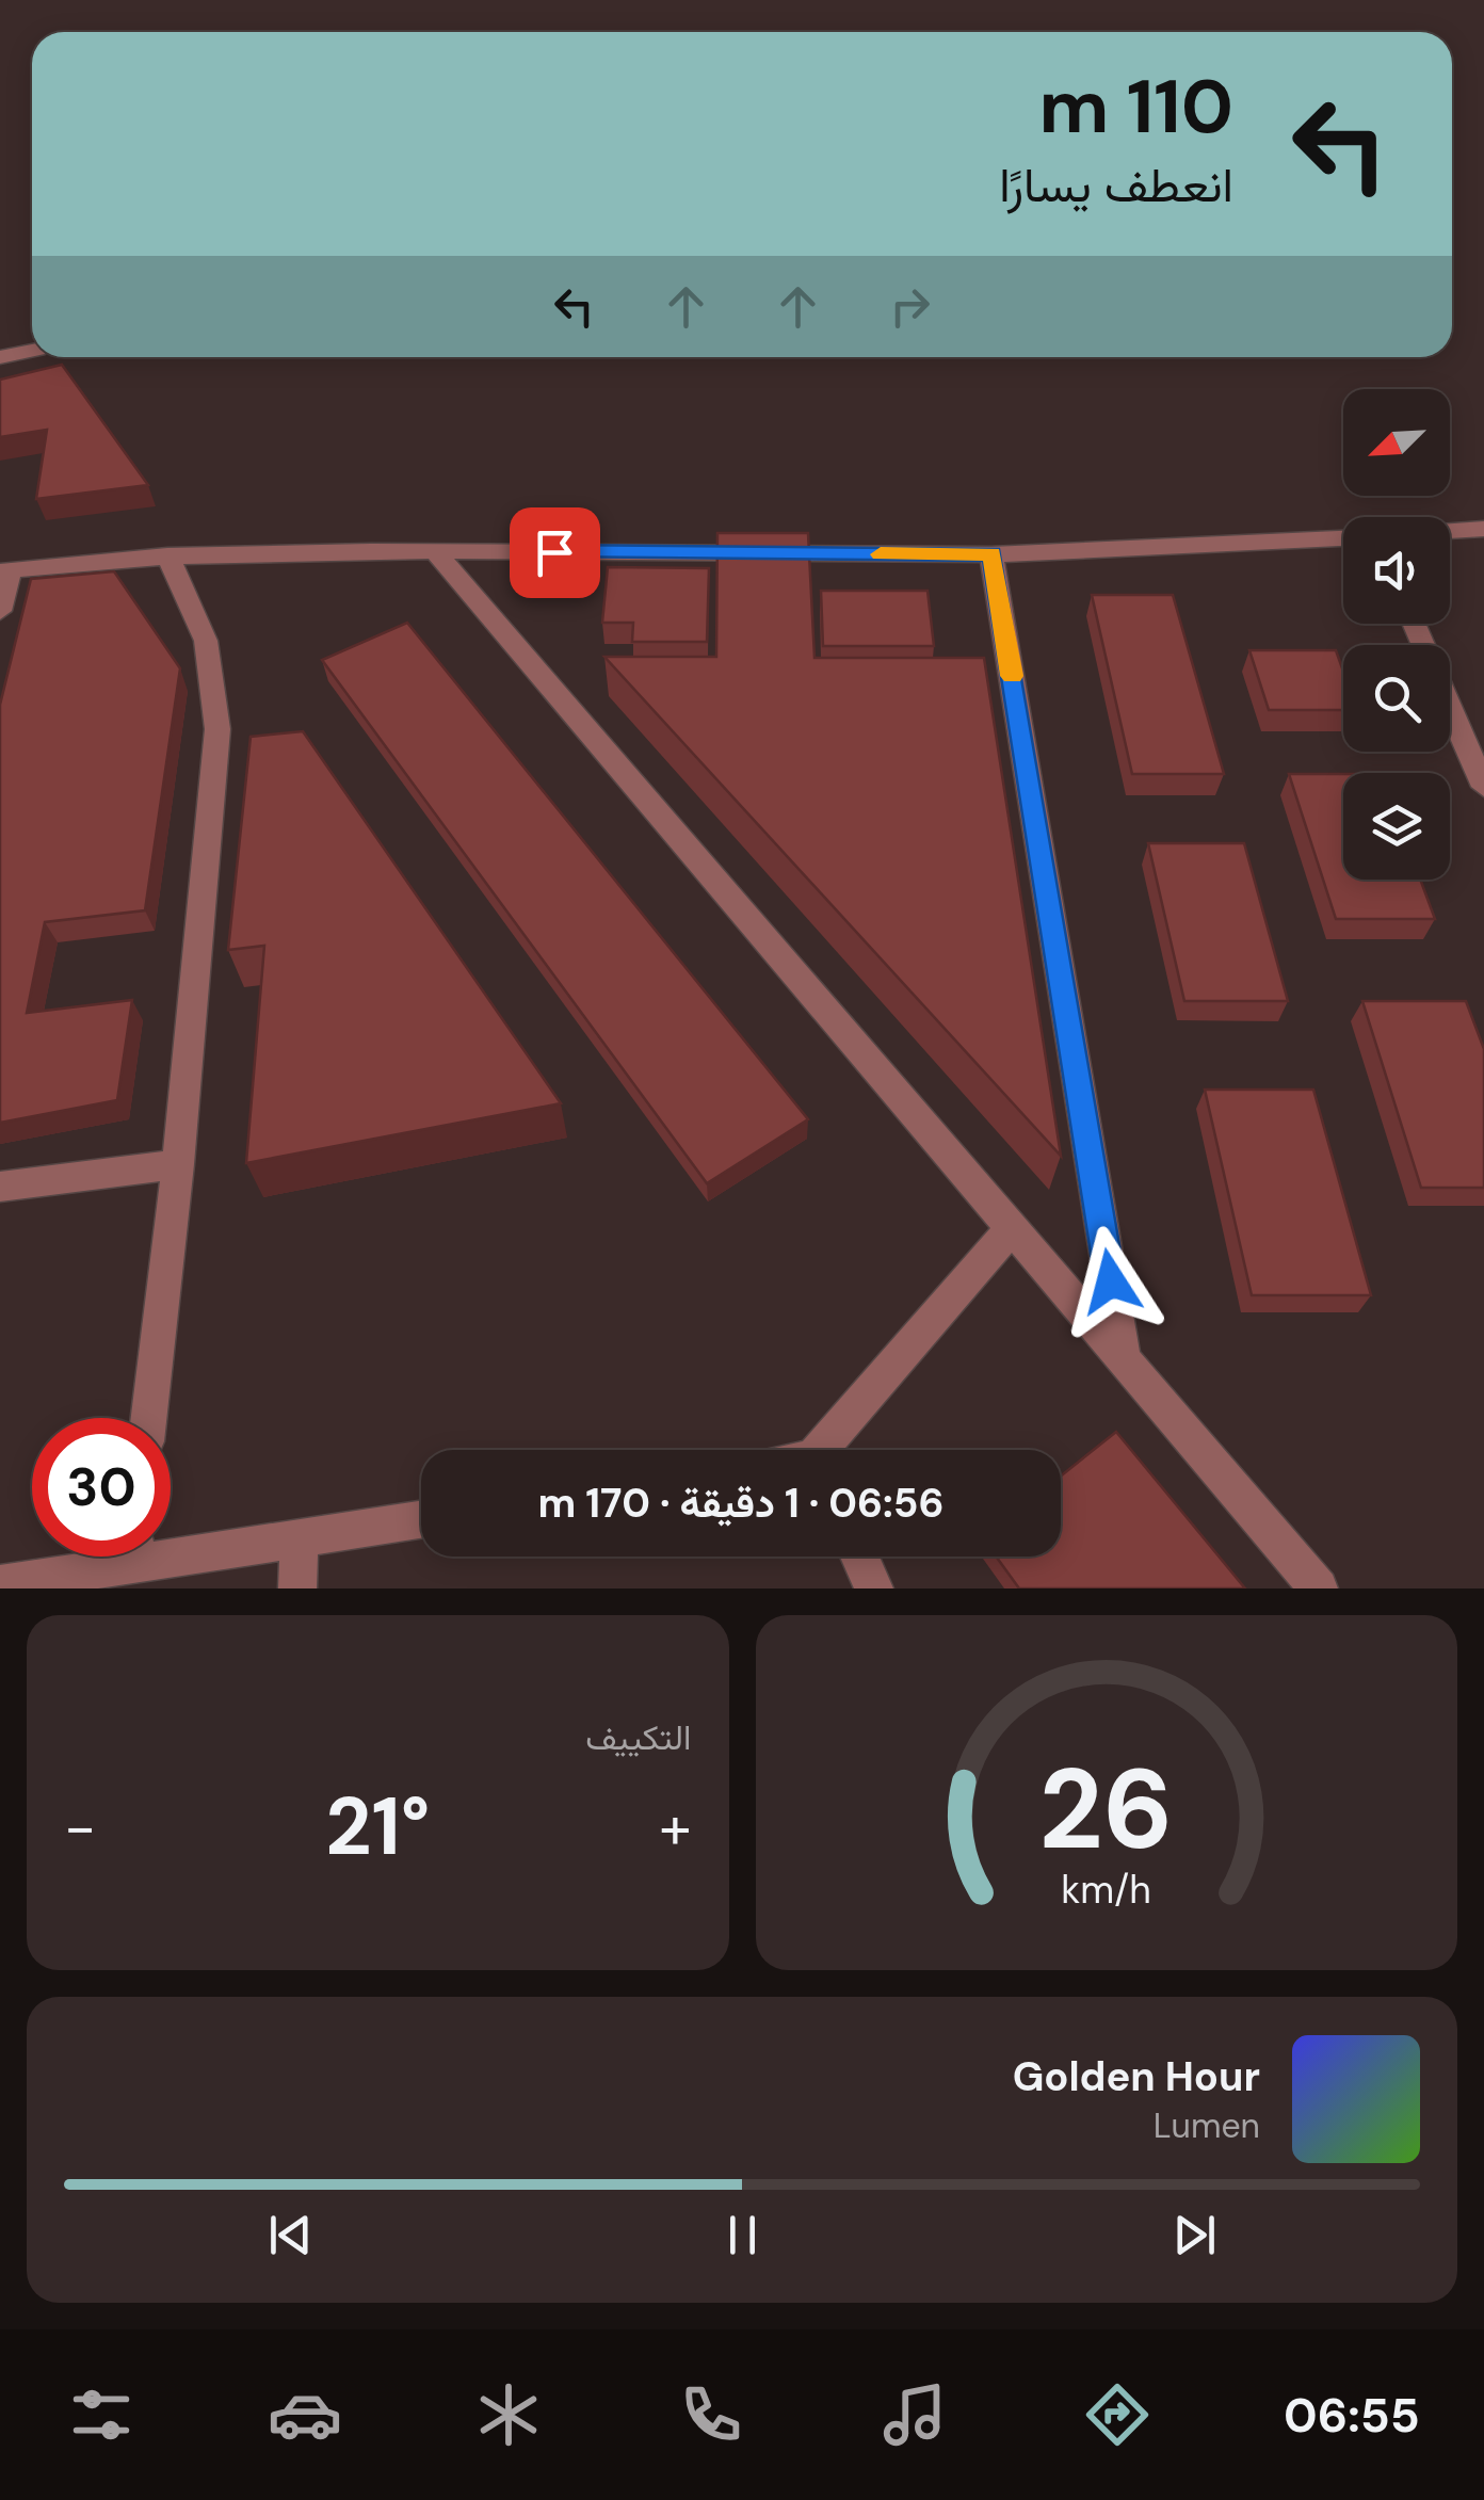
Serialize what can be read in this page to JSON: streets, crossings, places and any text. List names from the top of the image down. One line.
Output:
{"north":"bottom left","page":{"turn":["110 m","انعطف يسارًا"],"limit":"30","trip":"06:56 · 1 دقيقة · 170 m","tile":"التكييف","heat":["−","21°","+"],"song":["Golden Hour","Lumen"],"tabs":"06:55","gauge":["26","km/h"]}}
